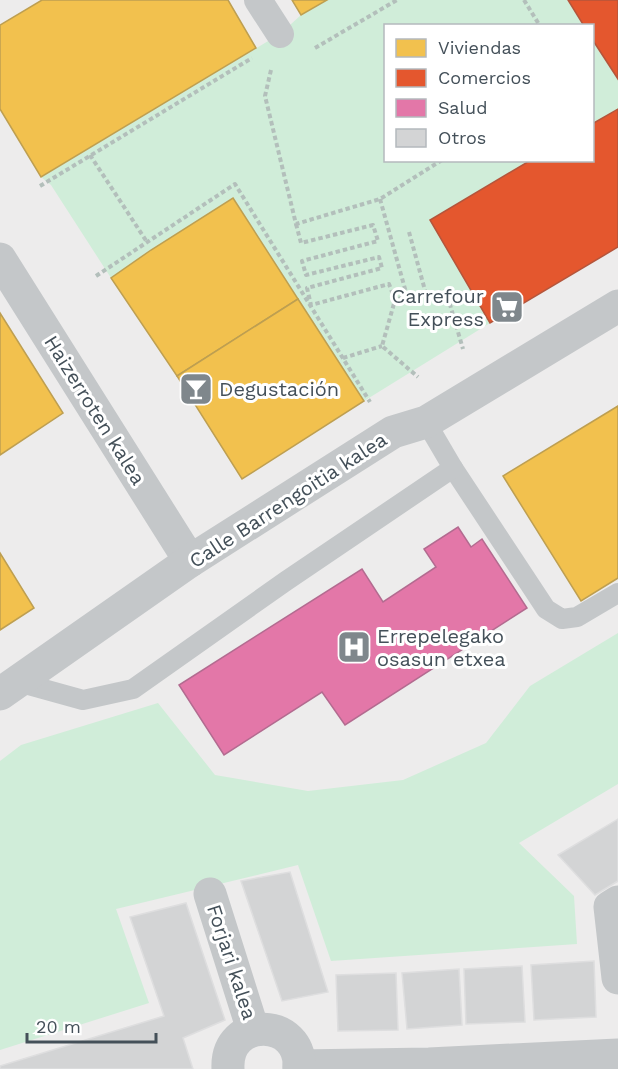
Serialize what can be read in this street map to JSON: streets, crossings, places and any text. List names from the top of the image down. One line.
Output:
{"streets":{"street":["Haizerroten kalea","Calle Barrengoitia kalea","Forjari kalea"]},"crossings":[["Haizerroten kalea","Calle Barrengoitia kalea"]],"places":{"supermarket":["Carrefour Express"],"bar":["Degustación"],"hospital":["Errepelegako osasun etxea"]},"legend":["Viviendas","Comercios","Salud","Otros"],"scale_bar":"20 m"}
